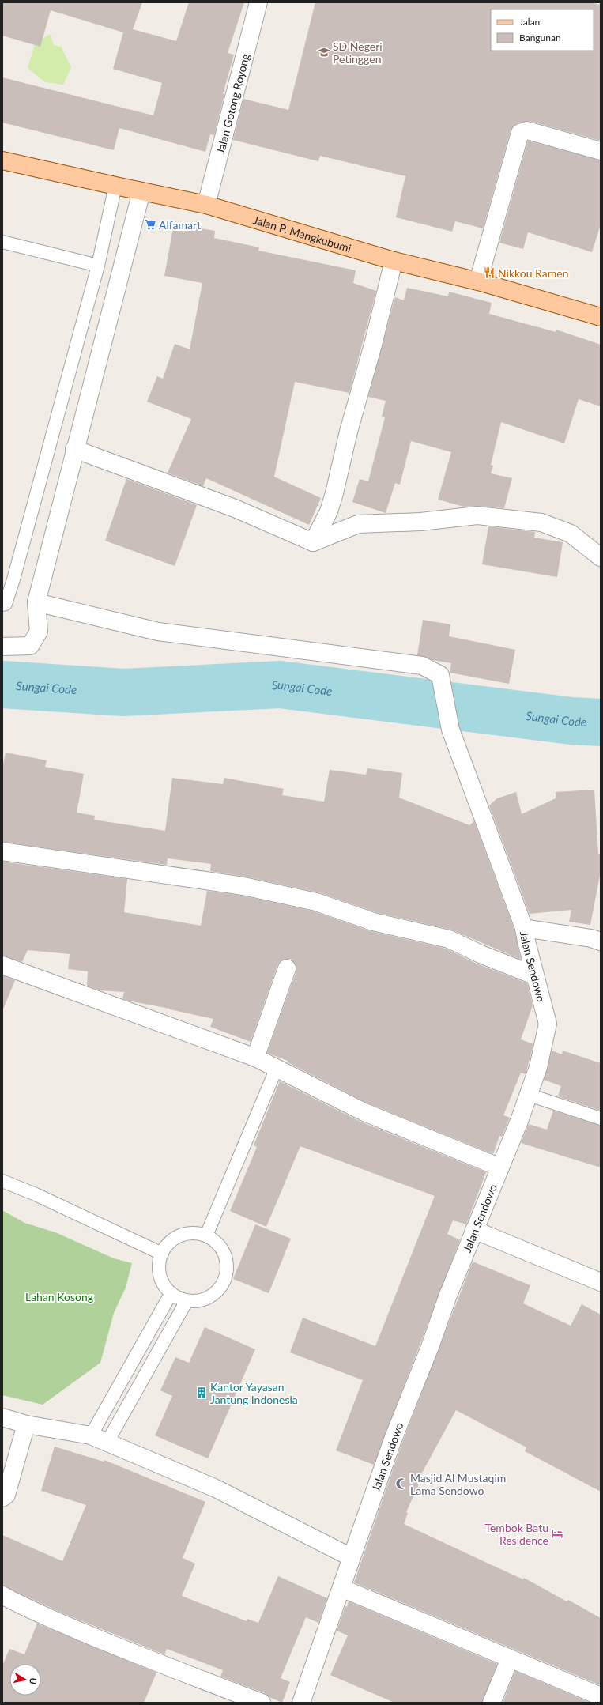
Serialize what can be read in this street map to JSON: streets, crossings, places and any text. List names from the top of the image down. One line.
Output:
{"streets":{"main road":["Jalan P. Mangkubumi"],"street":["Jalan Gotong Royong","Jalan Sendowo"]},"crossings":[["Jalan Gotong Royong","Jalan P. Mangkubumi"]],"water":["Sungai Code"],"parks":["Lahan Kosong"],"places":{"school or university":["SD Negeri Petinggen"],"supermarket":["Alfamart"],"restaurant":["Nikkou Ramen"],"building":["Kantor Yayasan Jantung Indonesia"],"mosque":["Masjid Al Mustaqim Lama Sendowo"],"hotel":["Tembok Batu Residence"]},"legend":["Jalan","Bangunan"],"north":"right"}
